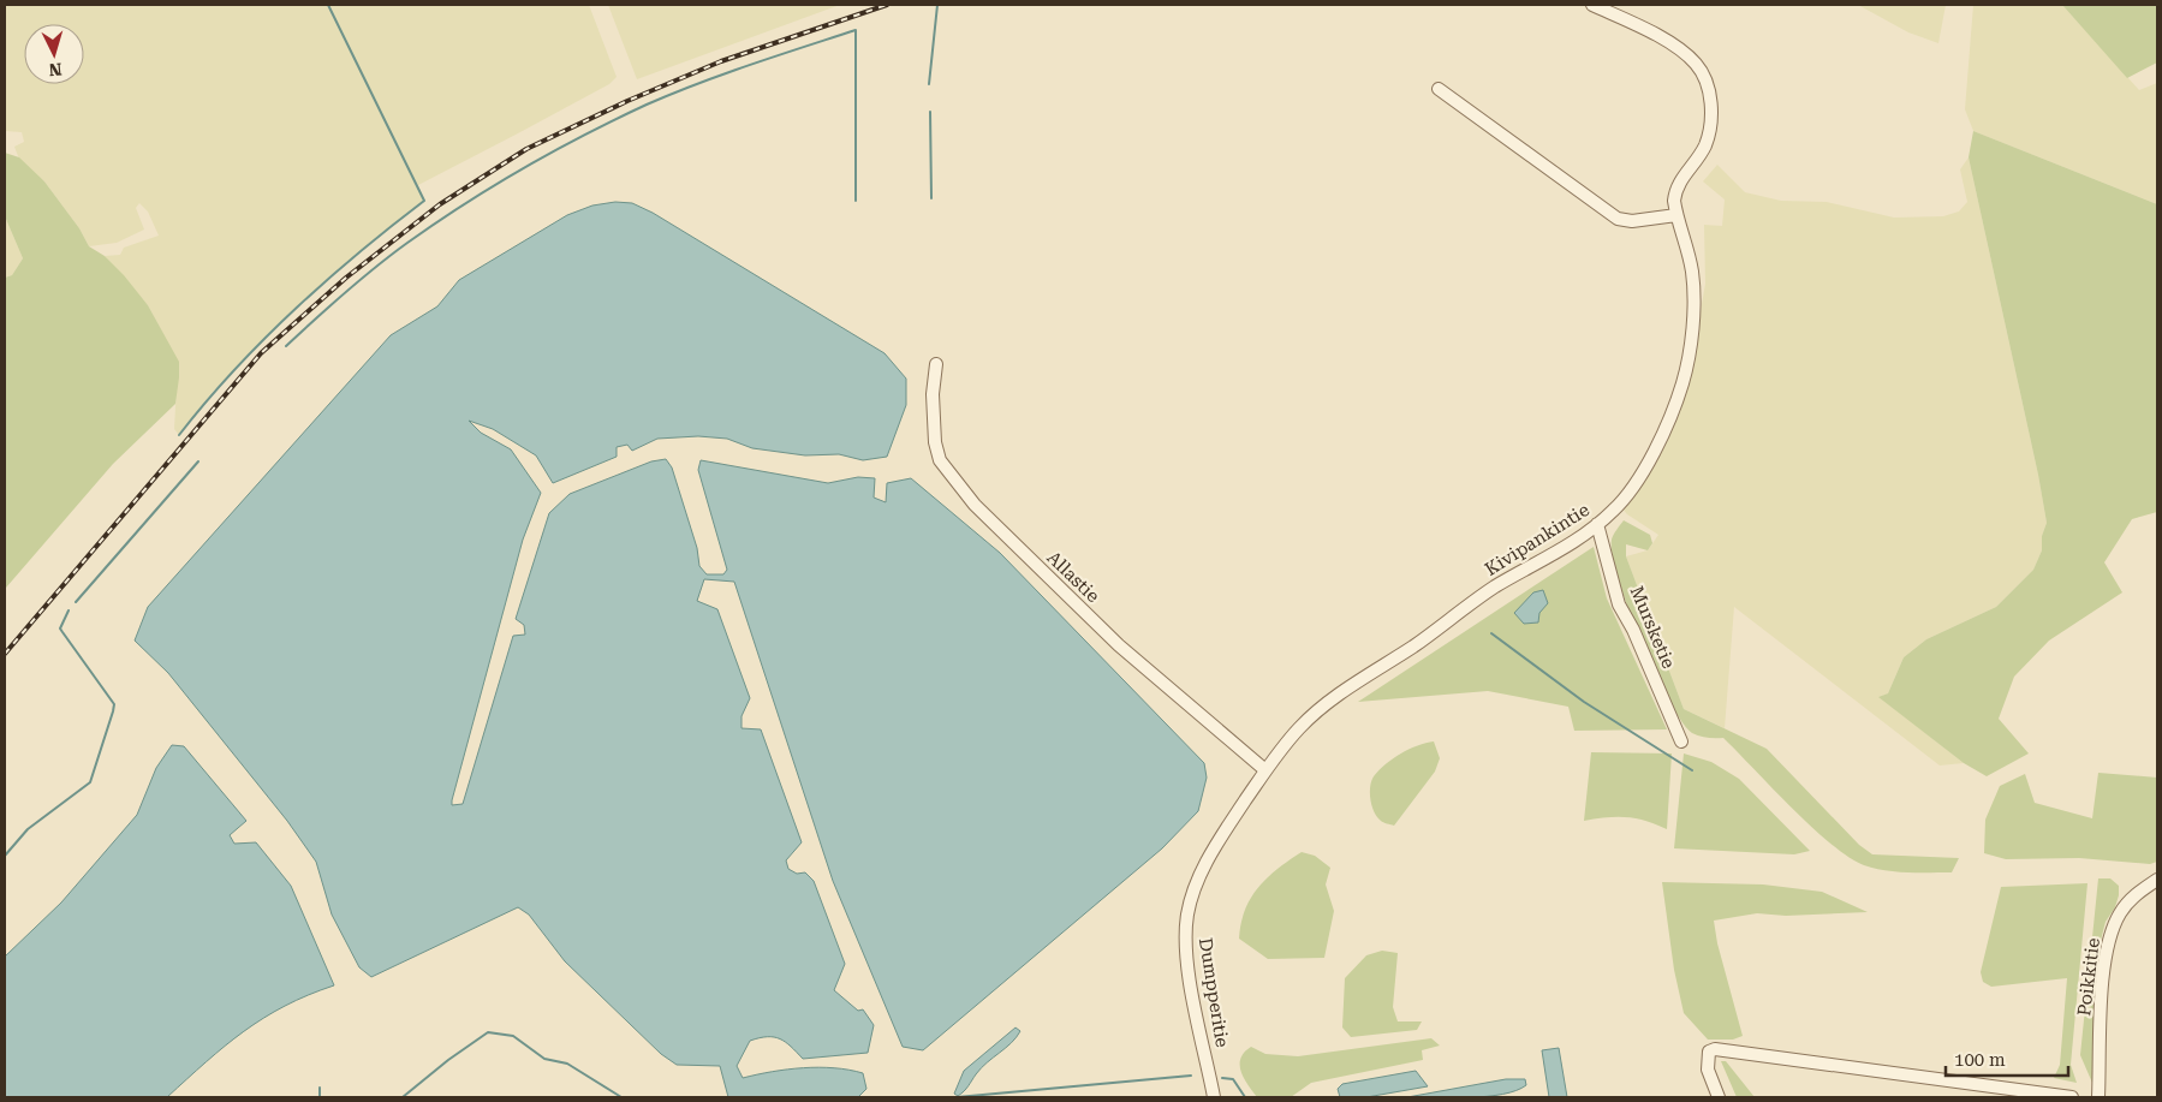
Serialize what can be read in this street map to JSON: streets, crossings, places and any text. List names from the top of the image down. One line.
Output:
{"streets":{"street":["Kivipankintie","Allastie","Mursketie","Poikkitie","Dumpperitie"]},"crossings":[["Kivipankintie","Allastie"],["Kivipankintie","Mursketie"],["Kivipankintie","Dumpperitie"],["Allastie","Dumpperitie"]],"scale_bar":"100 m","north":"bottom"}
